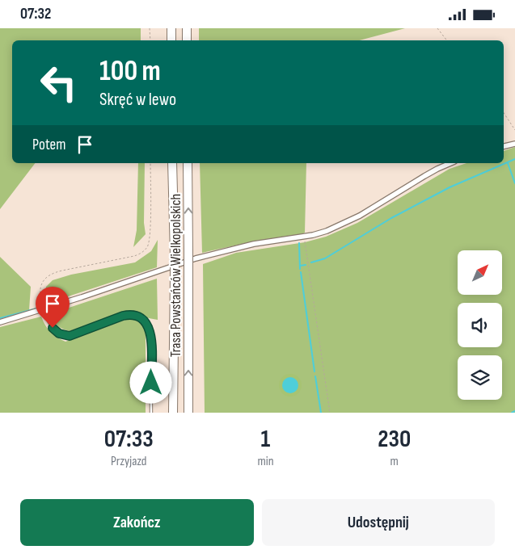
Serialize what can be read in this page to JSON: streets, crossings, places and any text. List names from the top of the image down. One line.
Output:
{"streets":{"highway":["Trasa Powstańców Wielkopolskich"]},"north":"top right","page":{"status":"07:32","turn":["100 m","Skręć w lewo"],"then":"Potem","eta":["07:33","Przyjazd","1","min","230","m"],"buttons":["Zakończ","Udostępnij"]}}
